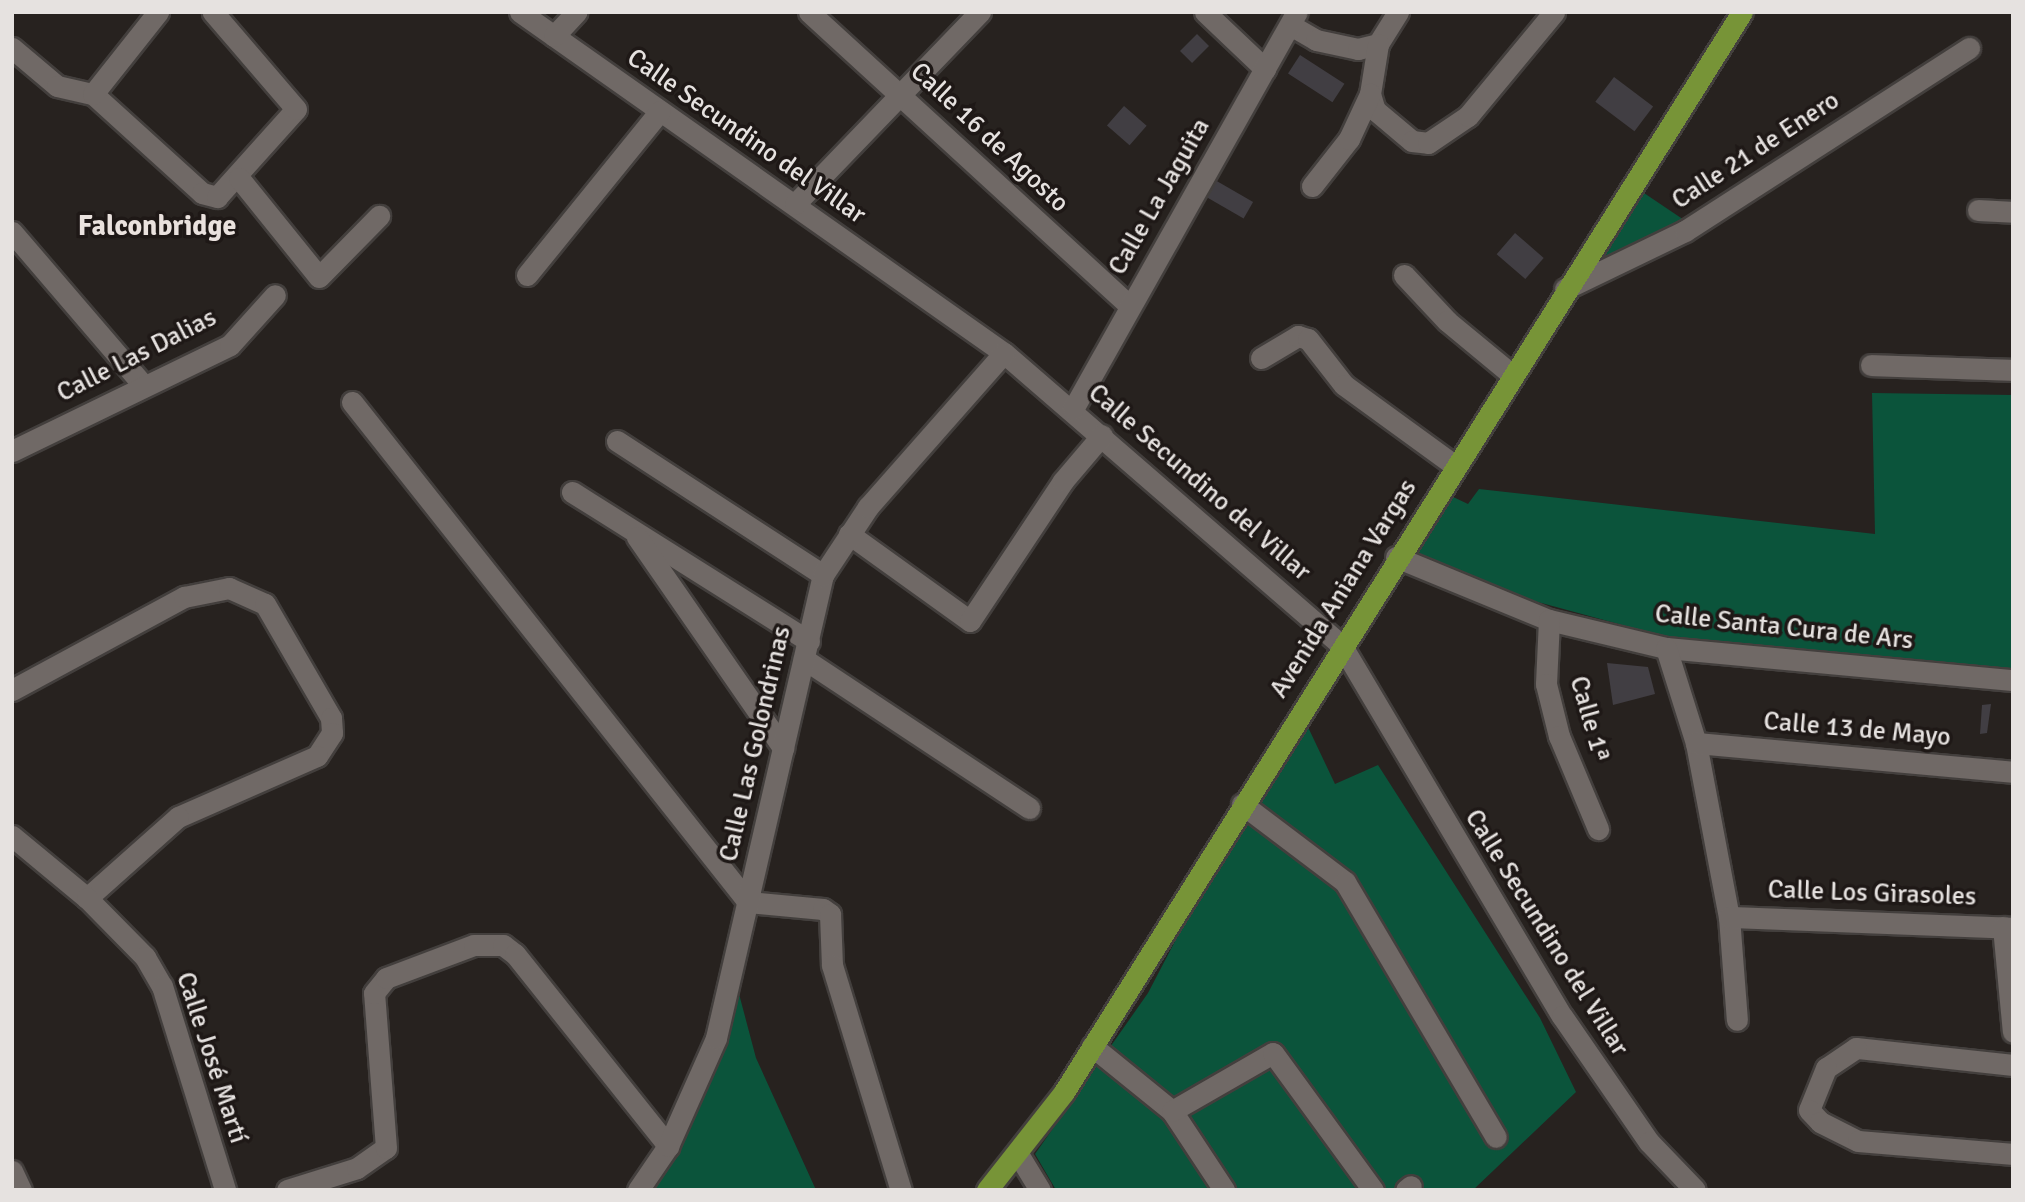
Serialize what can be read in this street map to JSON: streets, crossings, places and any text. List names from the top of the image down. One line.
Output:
{"streets":{"main road":["Avenida Aniana Vargas"],"street":["Calle Secundino del Villar","Calle 16 de Agosto","Calle 21 de Enero","Calle La Jaguita","Calle Las Dalias","Calle Santa Cura de Ars","Calle 1ª","Calle 13 de Mayo","Calle Las Golondrinas","Calle Los Girasoles","Calle José Martí"]},"crossings":[["Calle Secundino del Villar","Calle La Jaguita"],["Calle Secundino del Villar","Avenida Aniana Vargas"],["Calle Secundino del Villar","Calle Las Golondrinas"],["Calle 16 de Agosto","Calle La Jaguita"],["Calle 21 de Enero","Avenida Aniana Vargas"],["Avenida Aniana Vargas","Calle Santa Cura de Ars"],["Calle Santa Cura de Ars","Calle 1ª"]],"districts":["Falconbridge"]}
